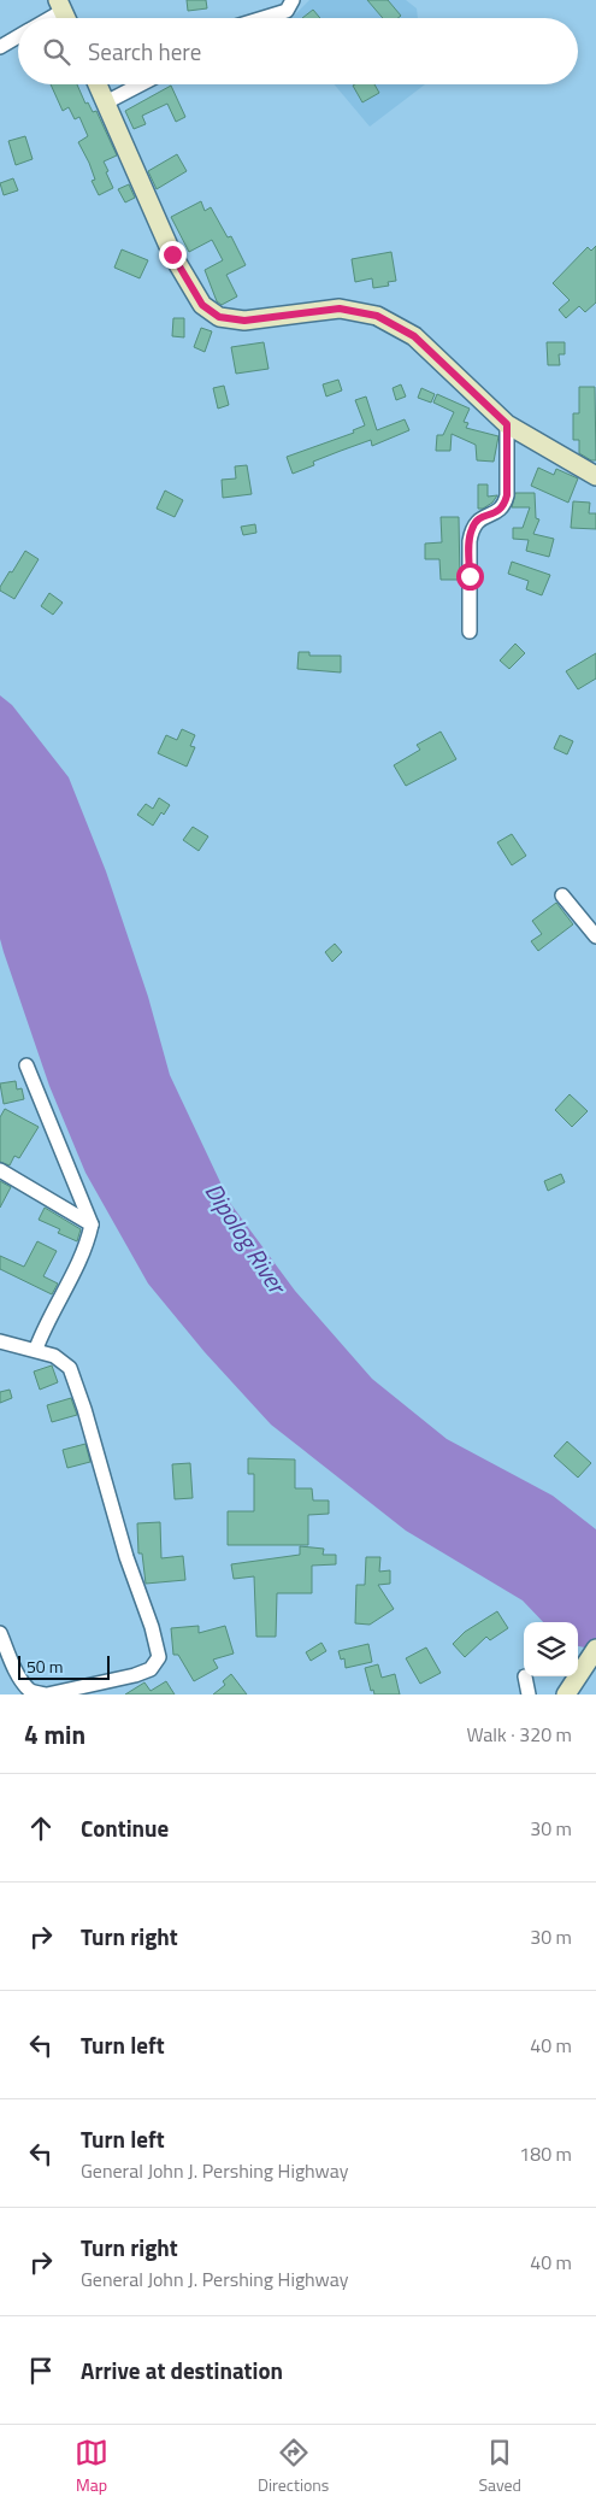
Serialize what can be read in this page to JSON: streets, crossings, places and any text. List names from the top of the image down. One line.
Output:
{"water":["Dipolog River"],"scale_bar":"50 m","page":{"search":"Search here","scale":"50 m","heading":["4 min","Walk · 320 m"],"list":[["Continue","30 m"],["Turn right","30 m"],["Turn left","40 m"],["Turn left","General John J. Pershing Highway","180 m"],["Turn right","General John J. Pershing Highway","40 m"],"Arrive at destination"],"nav":["Map","Directions","Saved"]}}
